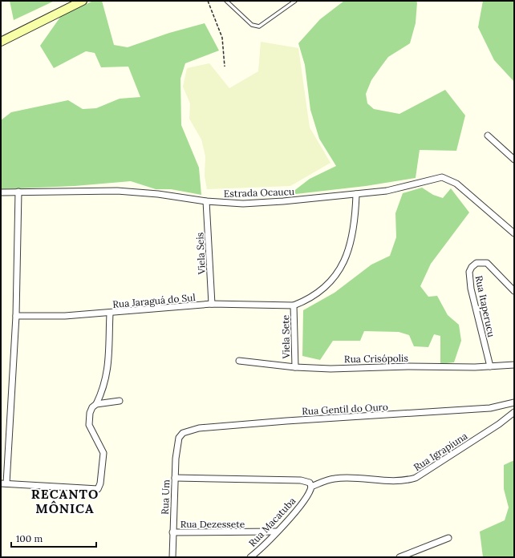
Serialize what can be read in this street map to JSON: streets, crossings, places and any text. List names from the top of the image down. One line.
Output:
{"streets":{"street":["Estrada Ocaucu","Viela Seis","Rua Jaraguá do Sul","Rua Itaperucu","Viela Sete","Rua Crisópolis","Rua Gentil do Ouro","Rua Igrapiuna","Rua Um","Rua Macatuba","Rua Dezessete"]},"crossings":[["Estrada Ocaucu","Viela Seis"],["Viela Seis","Rua Jaraguá do Sul"],["Rua Jaraguá do Sul","Viela Sete"],["Rua Itaperucu","Rua Crisópolis"],["Viela Sete","Rua Crisópolis"],["Rua Gentil do Ouro","Rua Um"],["Rua Igrapiuna","Rua Macatuba"],["Rua Um","Rua Dezessete"],["Rua Macatuba","Rua Dezessete"]],"districts":["RECANTO MÔNICA"],"scale_bar":"100 m"}
